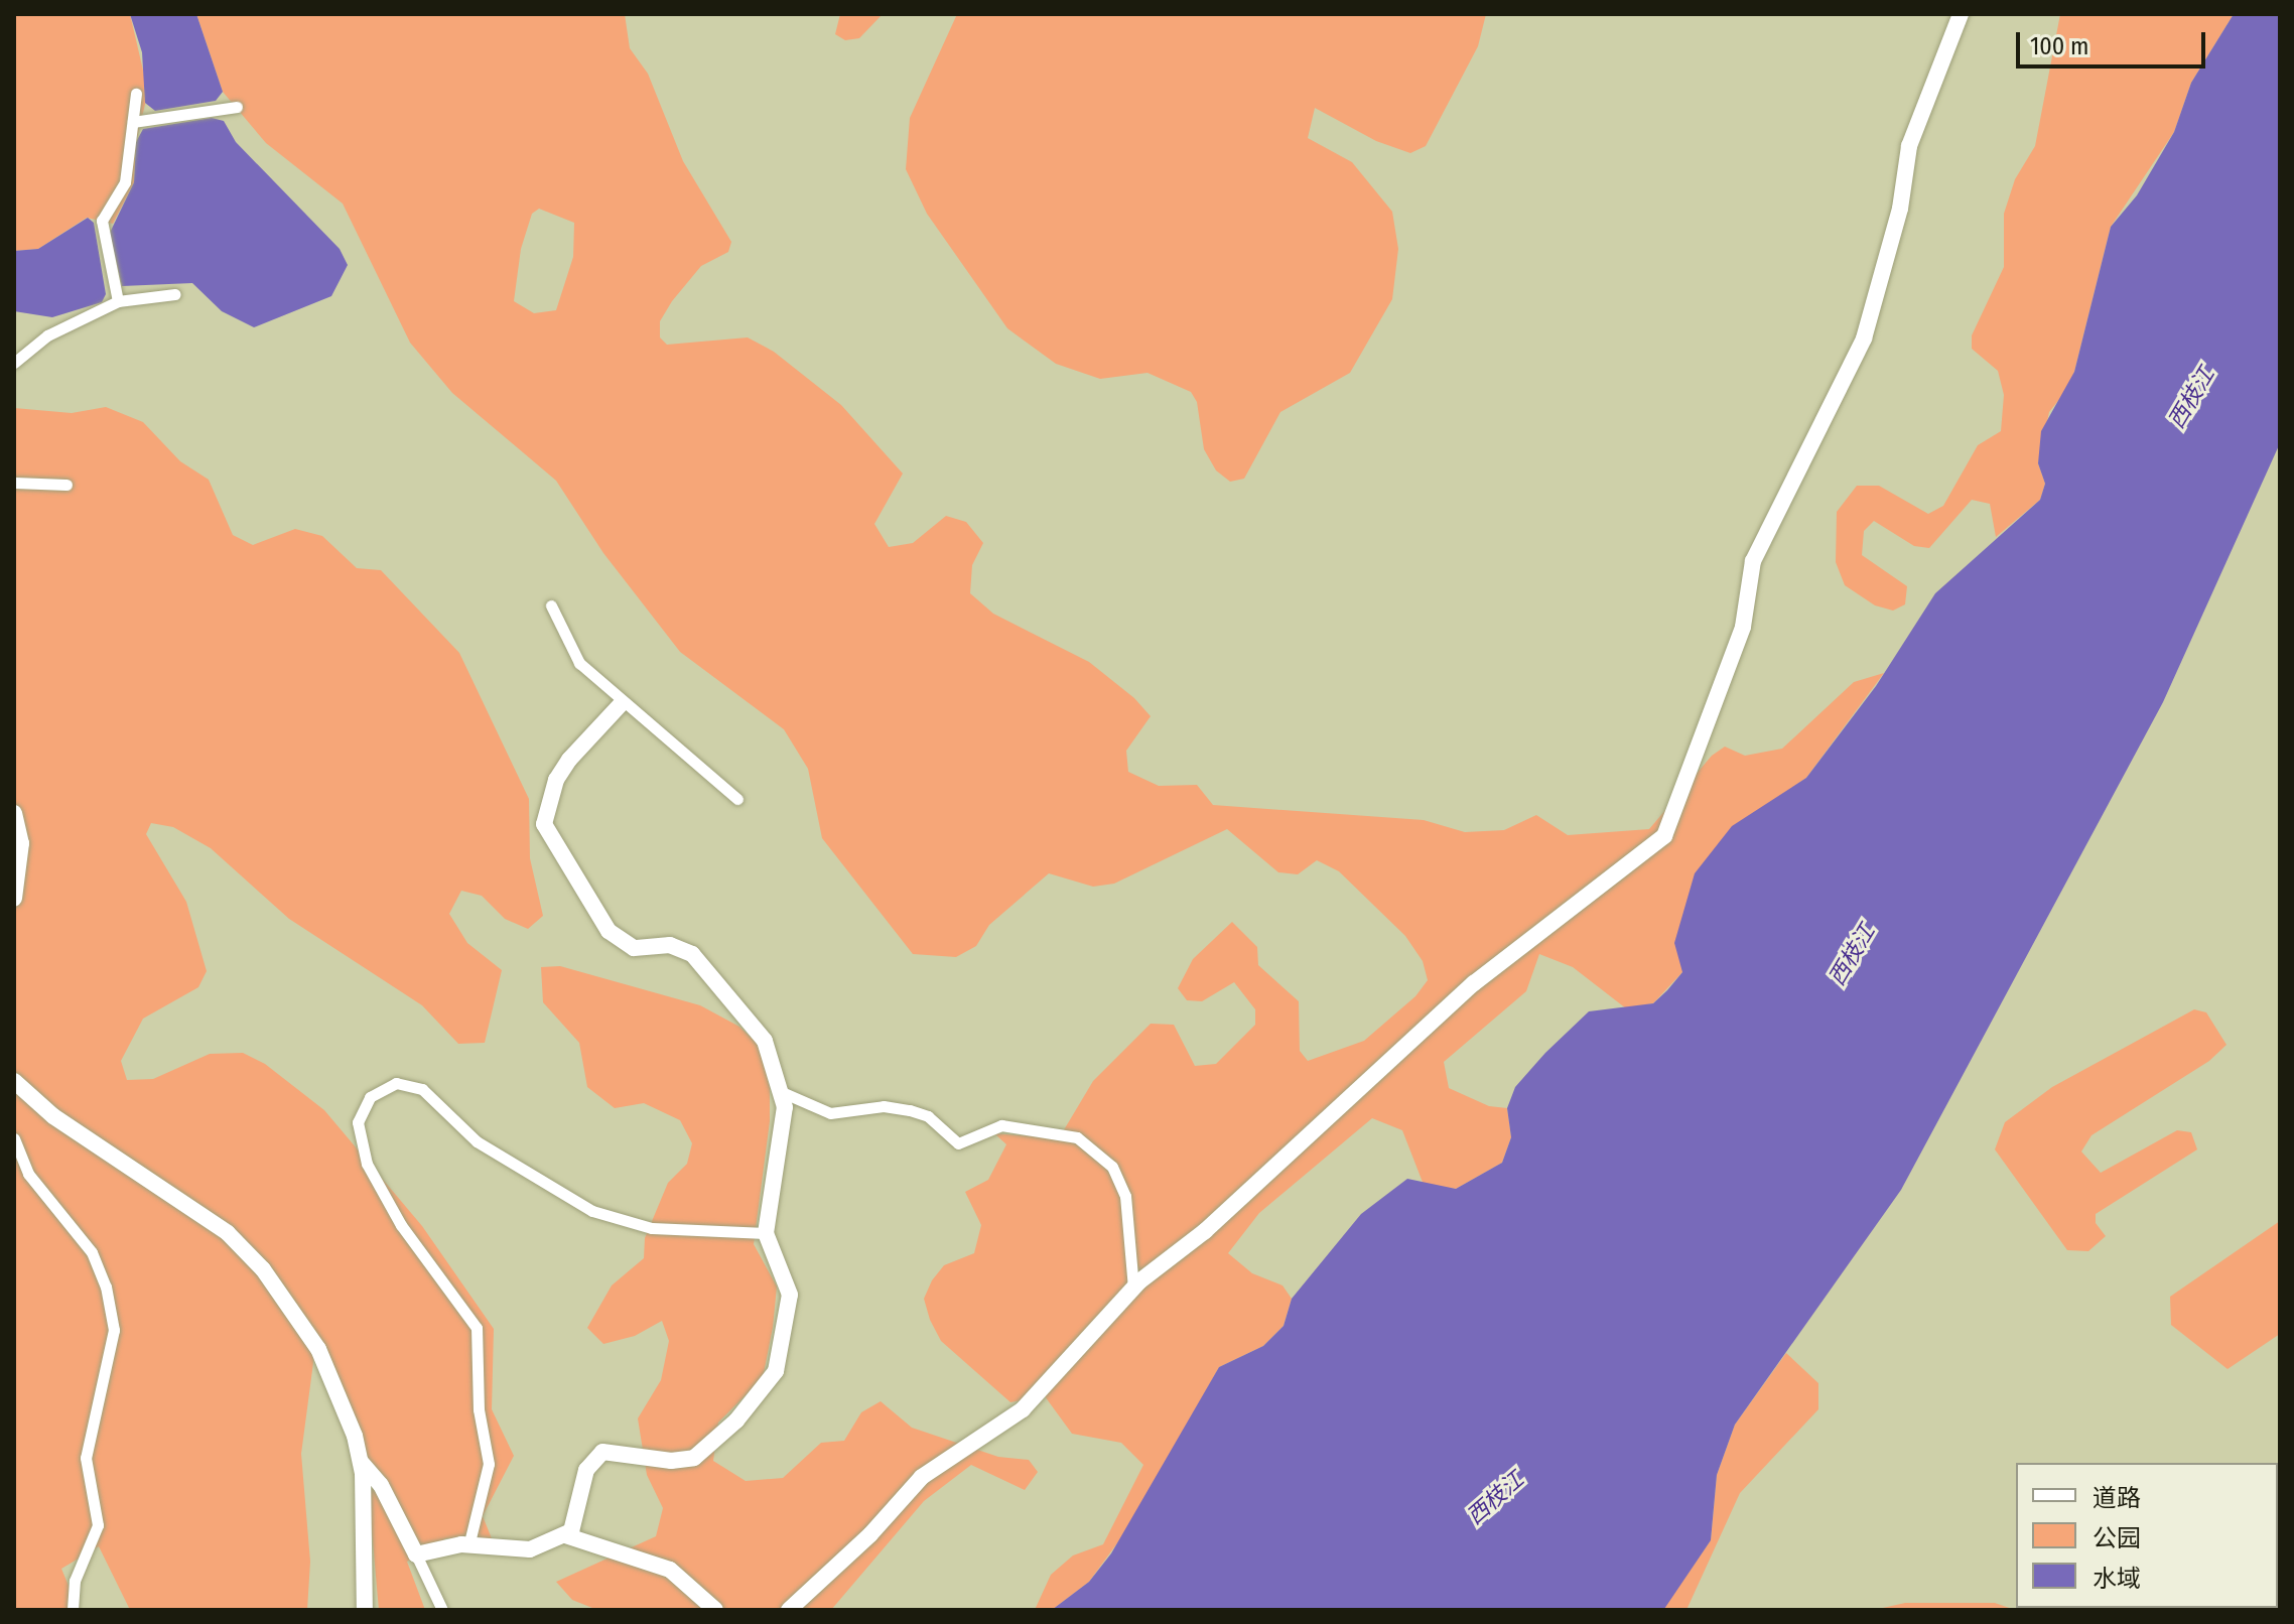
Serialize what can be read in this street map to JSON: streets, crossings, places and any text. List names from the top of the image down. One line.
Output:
{"water":["西枝江"],"legend":["道路","公园","水域"],"scale_bar":"100 m"}
